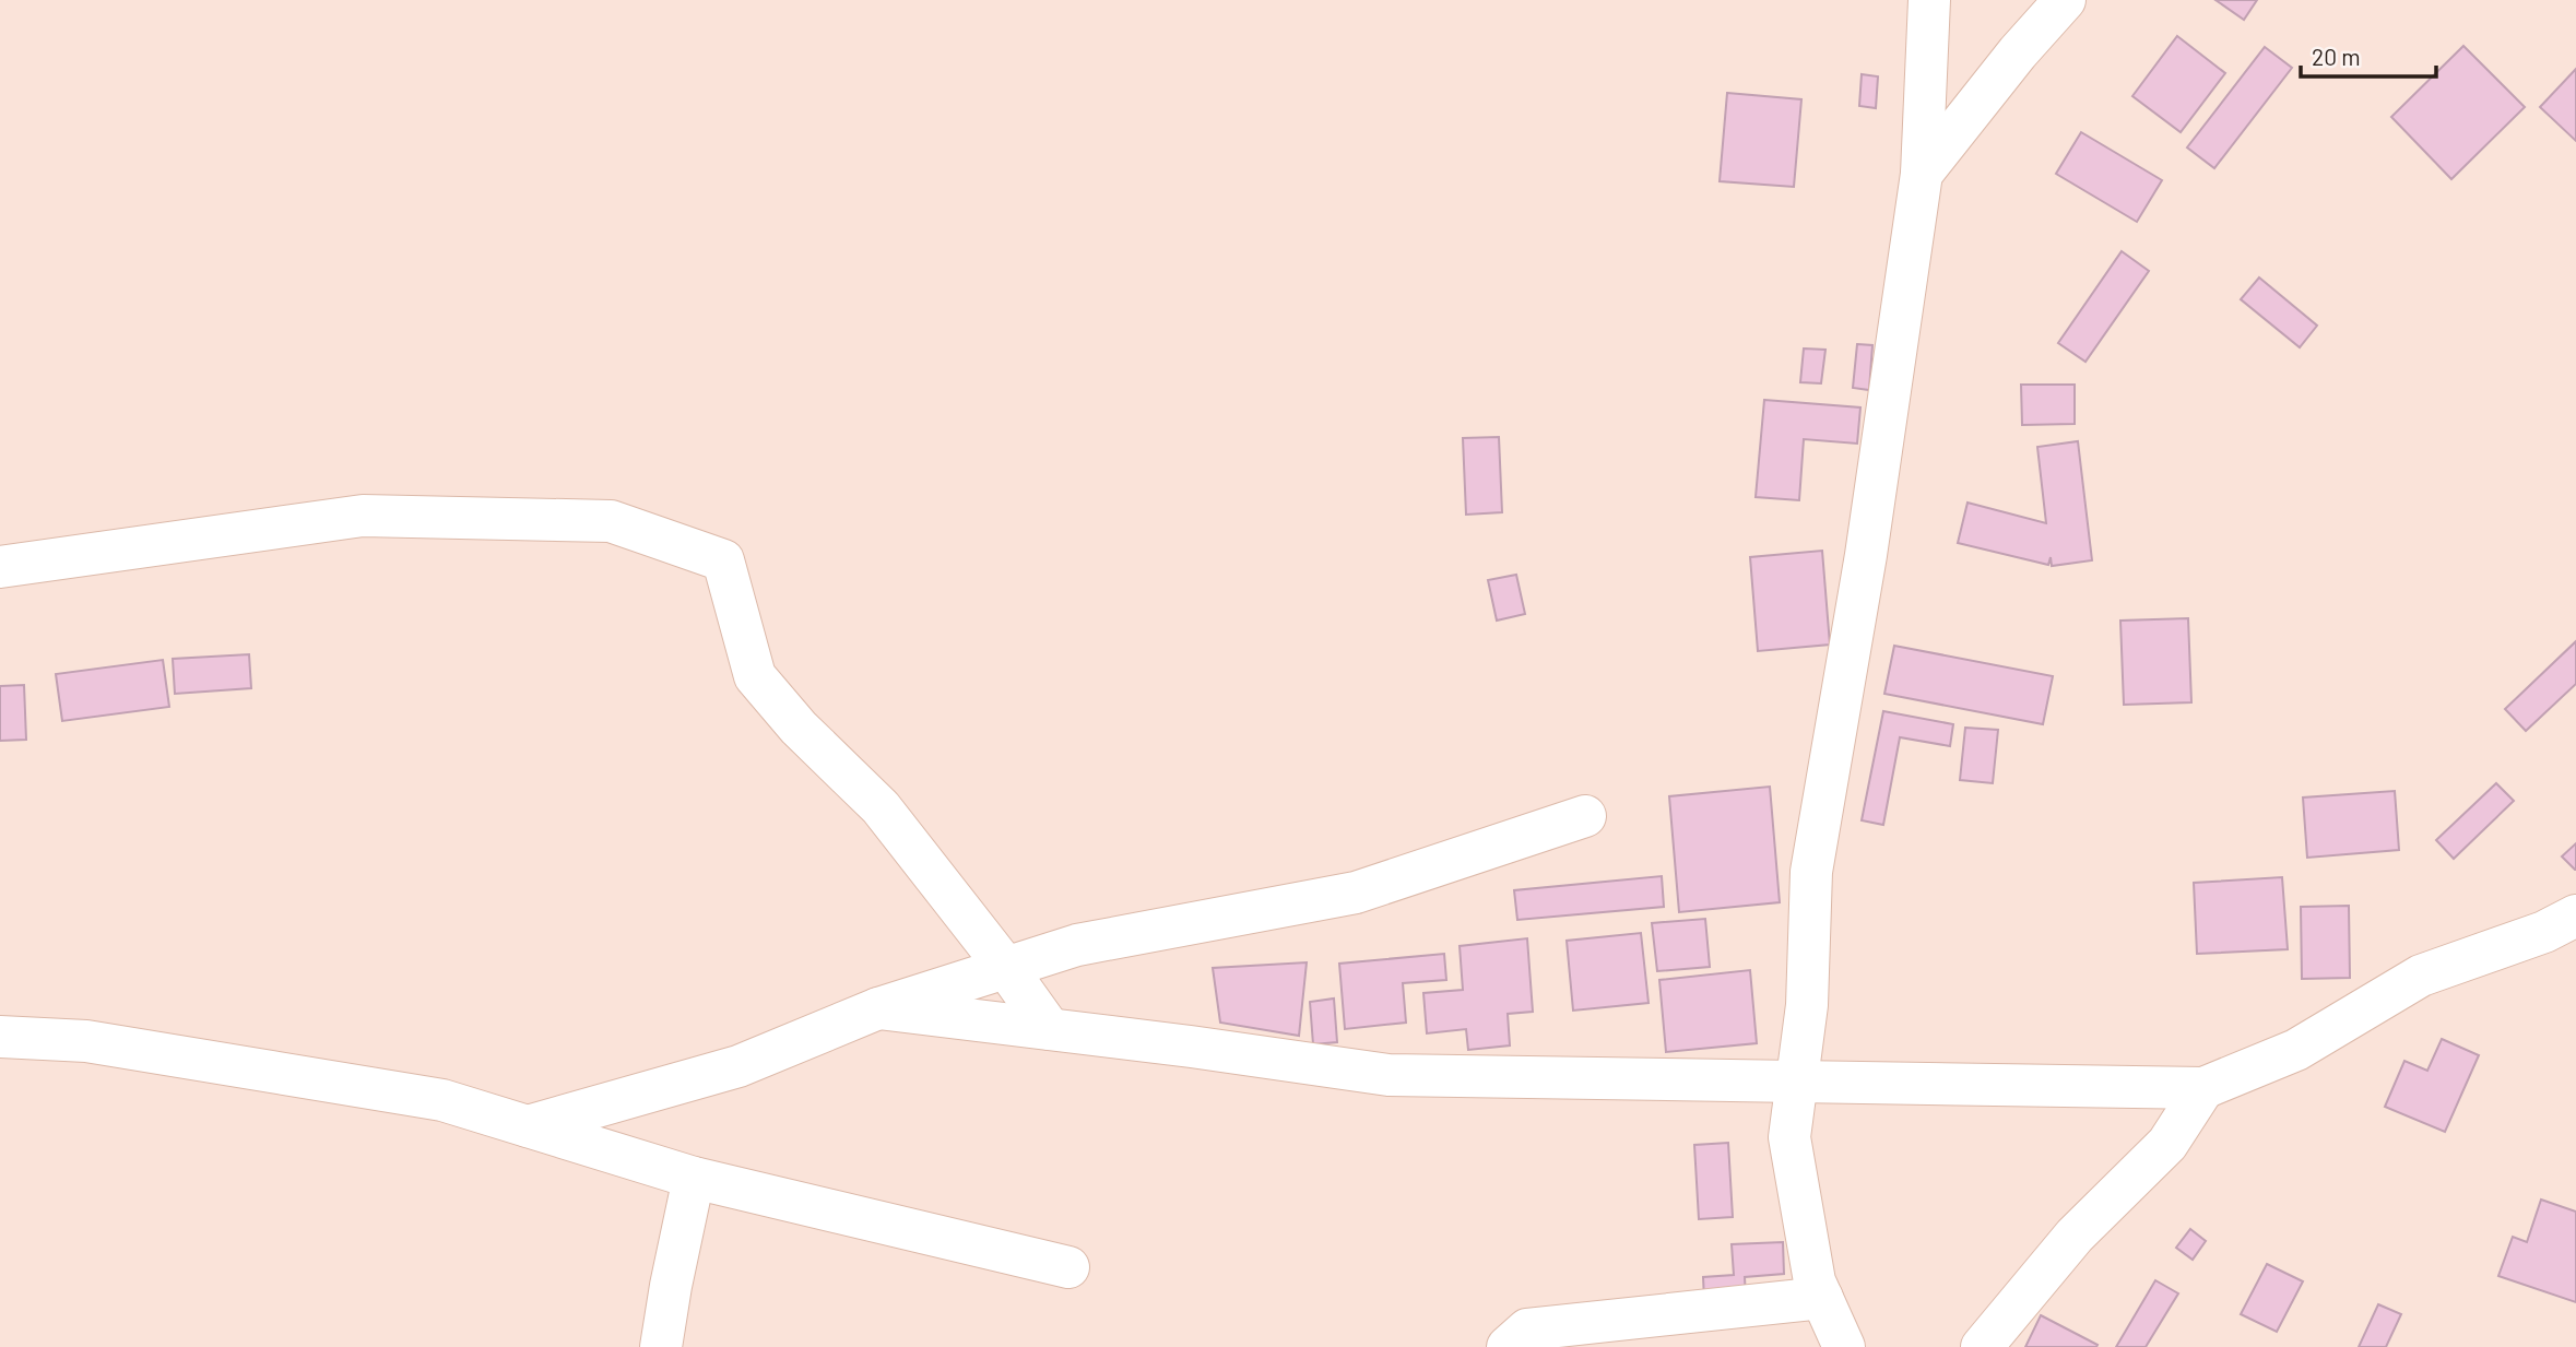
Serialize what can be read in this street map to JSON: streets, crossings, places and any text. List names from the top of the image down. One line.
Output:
{"scale_bar":"20 m"}
